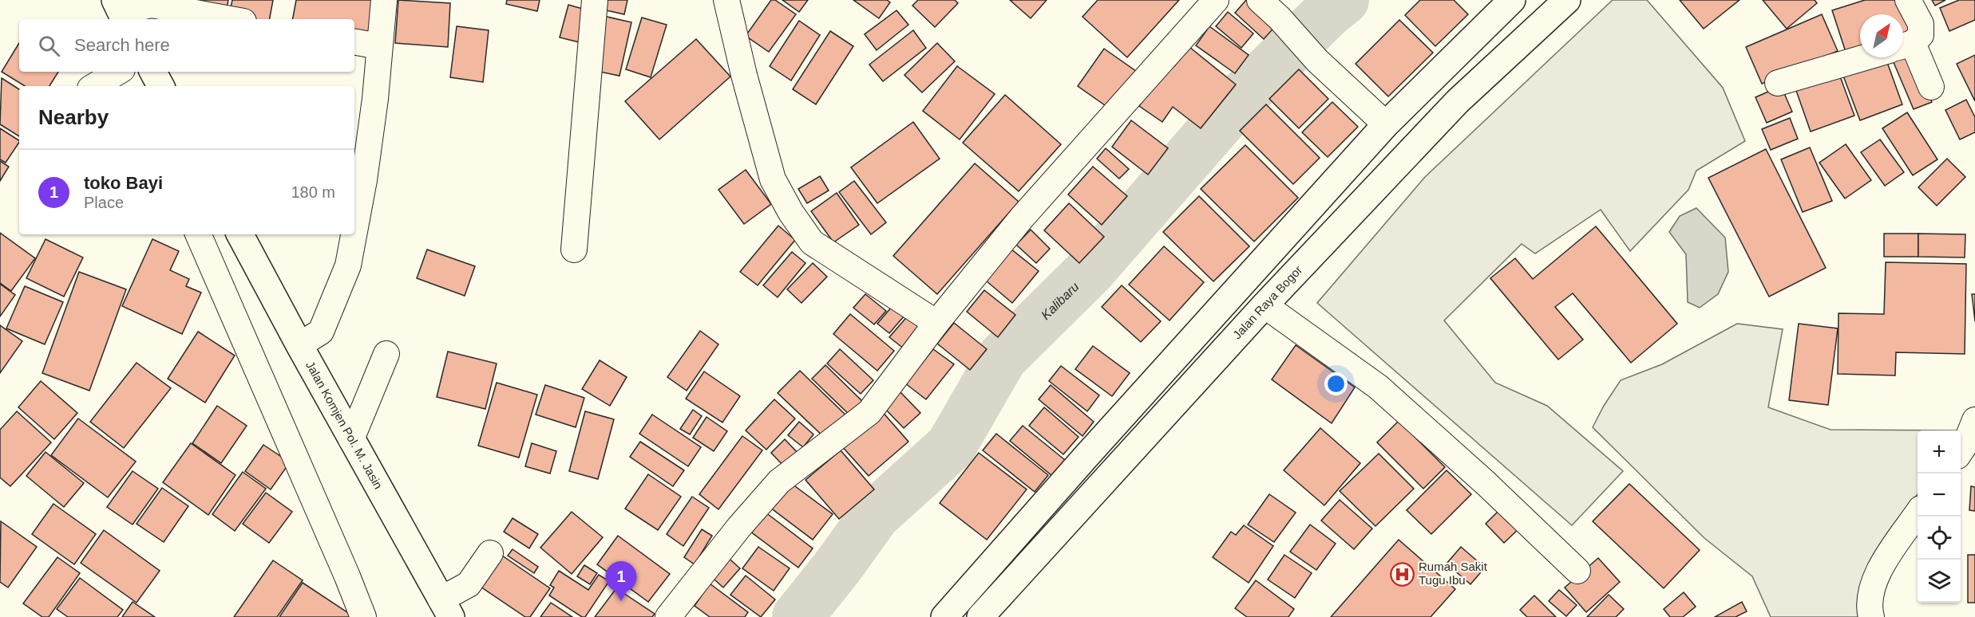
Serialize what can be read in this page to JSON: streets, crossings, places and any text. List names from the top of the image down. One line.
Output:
{"streets":{"main road":["Jalan Raya Bogor","Jalan Komjen Pol. M. Jasin"]},"water":["Kalibaru"],"places":{"hospital":["Rumah Sakit Tugu Ibu"]},"north":"top right","page":{"search":"Search here","heading":"Nearby","list":[{"mark":"1","name":"toko Bayi","note":"Place","value":"180 m"}],"map_buttons":["+","−"],"pins":"1"}}
